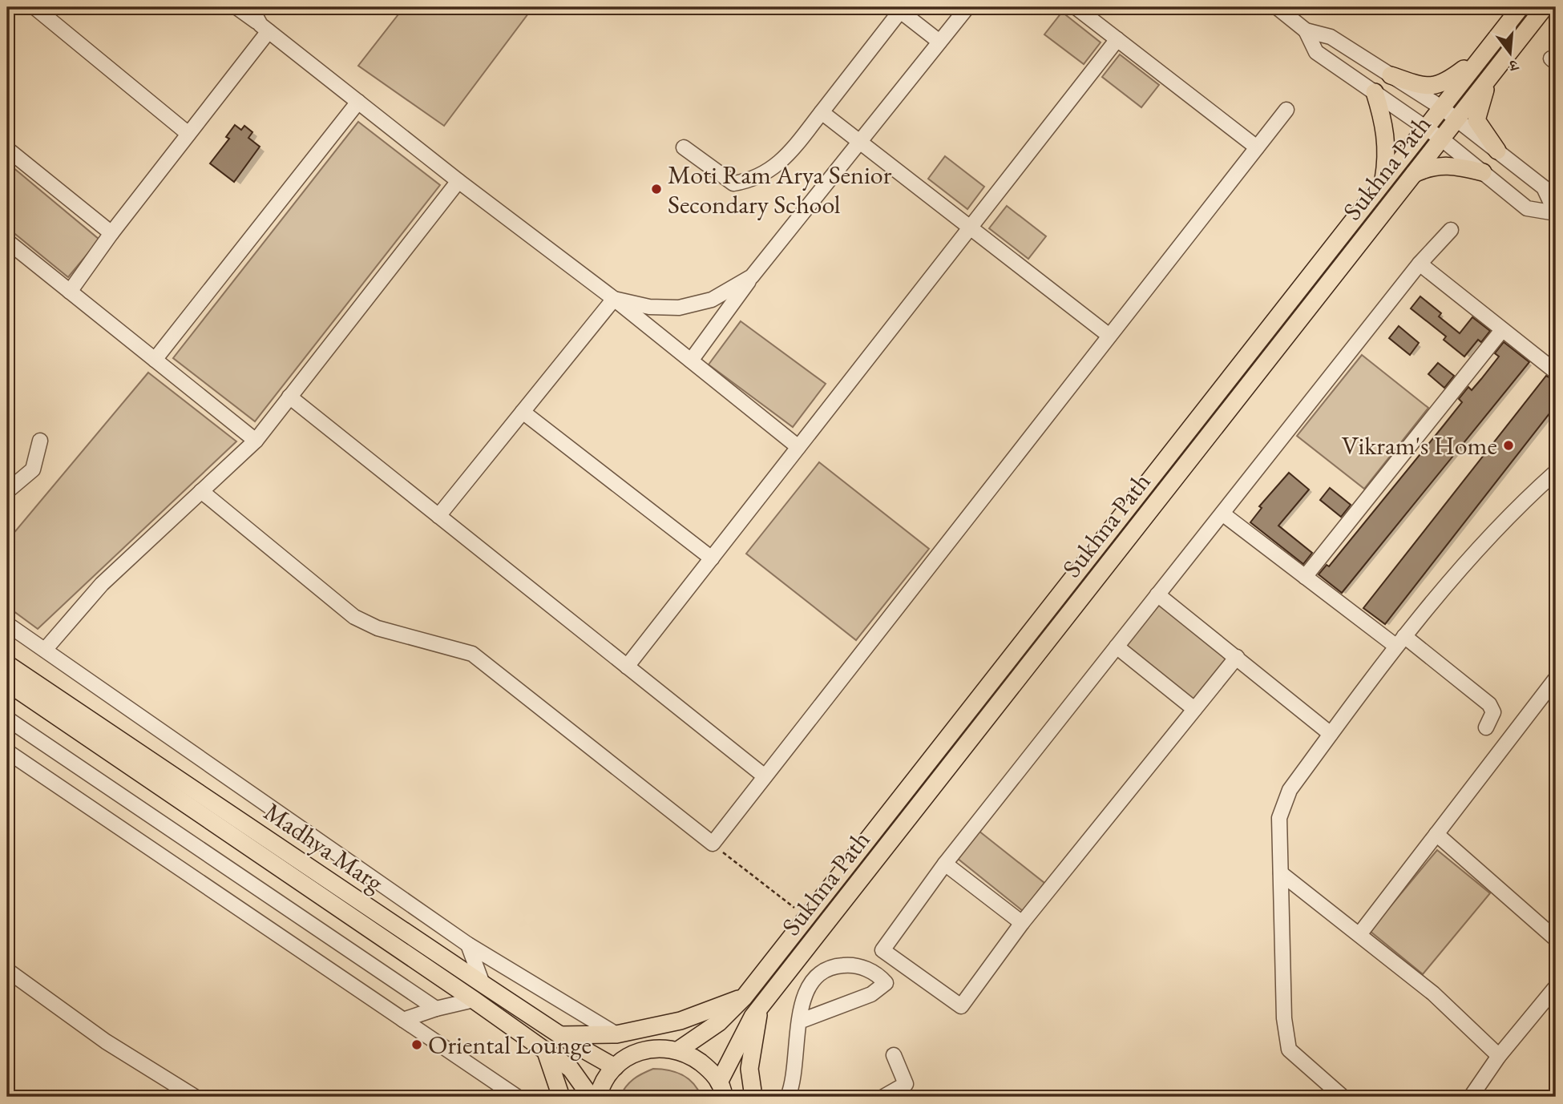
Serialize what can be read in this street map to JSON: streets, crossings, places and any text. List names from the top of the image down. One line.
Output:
{"streets":{"main road":["Sukhna Path","Madhya Marg"]},"places":["Moti Ram Arya Senior Secondary School","Vikram's Home","Oriental Lounge"],"north":"bottom"}
